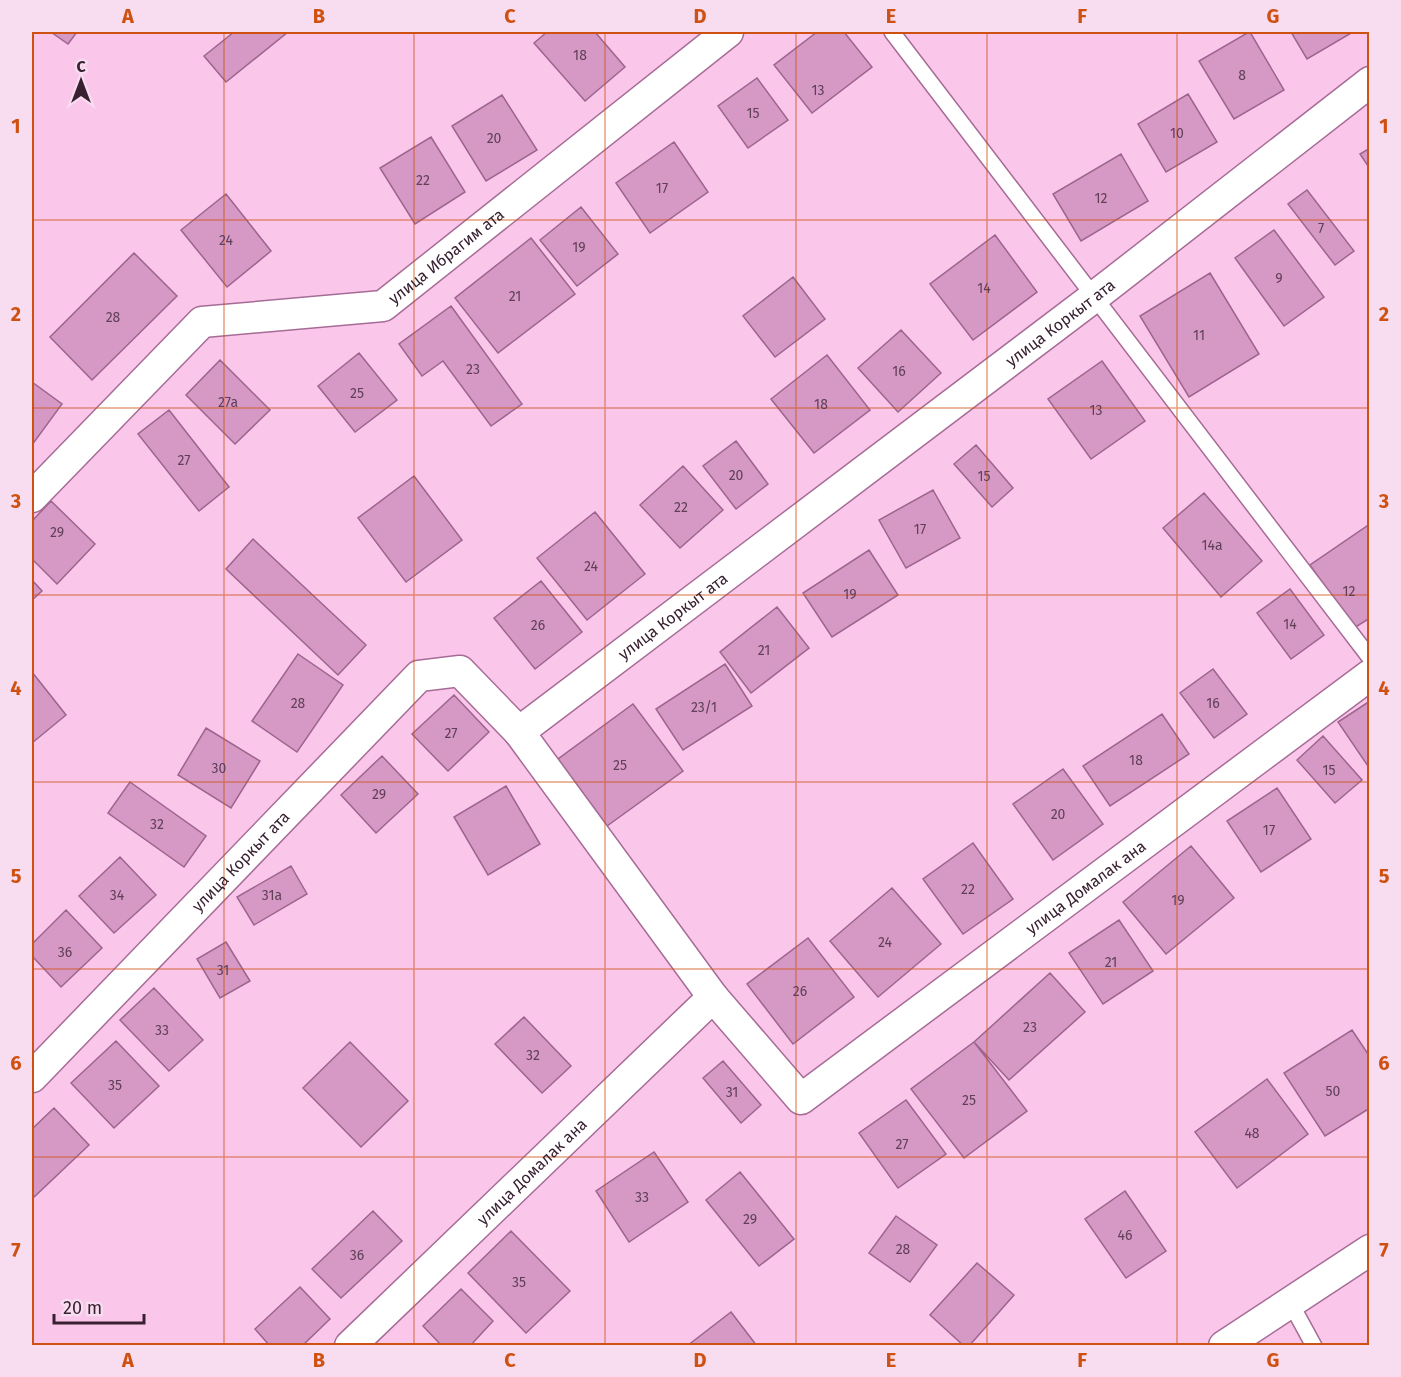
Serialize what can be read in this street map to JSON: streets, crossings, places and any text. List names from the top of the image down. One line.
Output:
{"streets":{"street":["улица Ибрагим ата","улица Коркыт ата","улица Домалак ана"]},"house_numbers":["18","8","13","15","10","20","22","17","12","7","24","19","9","14","21","28","11","23","16","25","27а","18","13","27","20","15","22","17","29","14а","24","12","19","14","26","21","28","16","23/1","27","18","25","30","15","29","20","32","17","22","34","31а","19","24","36","21","31","26","23","33","32","35","50","31","25","48","27","33","29","46","28","36","35"],"scale_bar":"20 m","north":"top","grid":{"columns":["A","B","C","D","E","F","G"],"rows":["1","2","3","4","5","6","7"]}}
